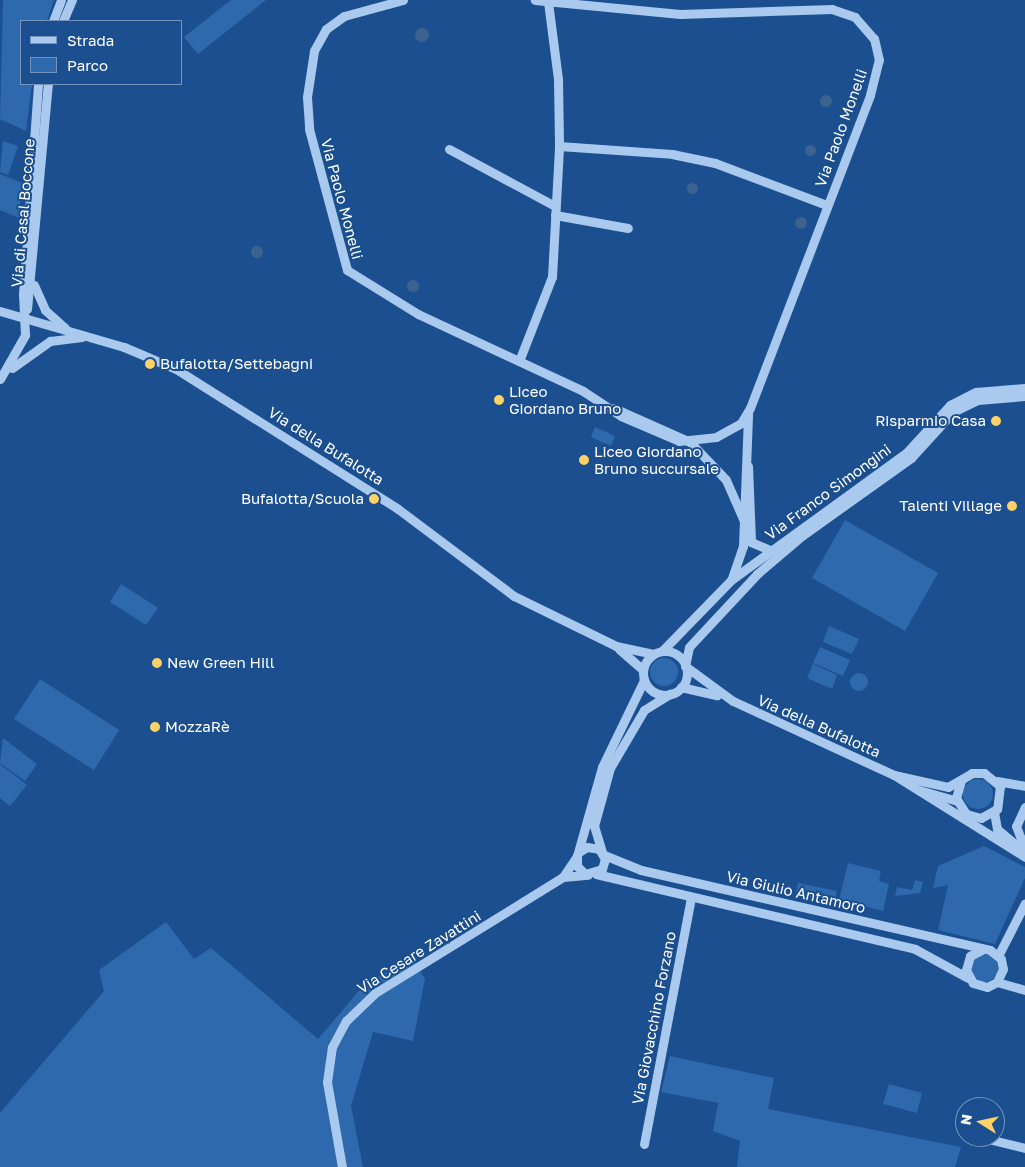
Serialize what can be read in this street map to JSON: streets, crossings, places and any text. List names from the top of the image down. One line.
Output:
{"streets":{"street":["Via Paolo Monelli","Via di Casal Boccone","Via della Bufalotta","Via Franco Simongini","Via Giulio Antamoro","Via Cesare Zavattini","Via Giovacchino Forzano"]},"crossings":[["Via di Casal Boccone","Via della Bufalotta"],["Via della Bufalotta","Via Franco Simongini"],["Via della Bufalotta","Via Cesare Zavattini"],["Via Franco Simongini","Via Cesare Zavattini"],["Via Giulio Antamoro","Via Cesare Zavattini"],["Via Giulio Antamoro","Via Giovacchino Forzano"]],"places":["Bufalotta/Settebagni","Liceo Giordano Bruno","Risparmio Casa","Liceo Giordano Bruno succursale","Bufalotta/Scuola","Talenti Village","New Green Hill","MozzaRè"],"legend":["Strada","Parco"],"north":"left"}
